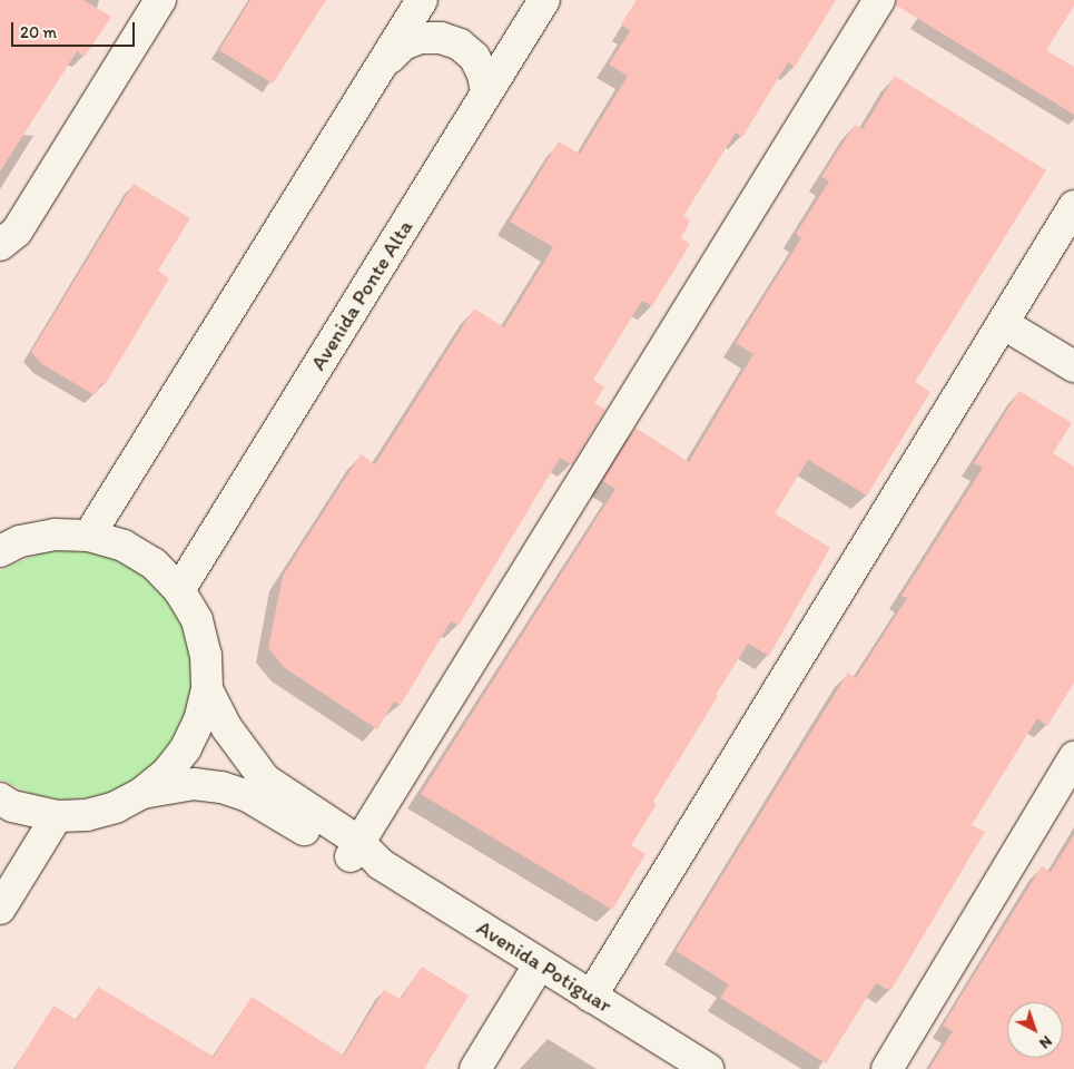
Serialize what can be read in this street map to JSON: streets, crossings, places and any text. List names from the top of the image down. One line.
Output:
{"streets":{"street":["Avenida Ponte Alta","Avenida Potiguar"]},"crossings":[["Avenida Ponte Alta","Avenida Potiguar"]],"scale_bar":"20 m","north":"bottom right"}
